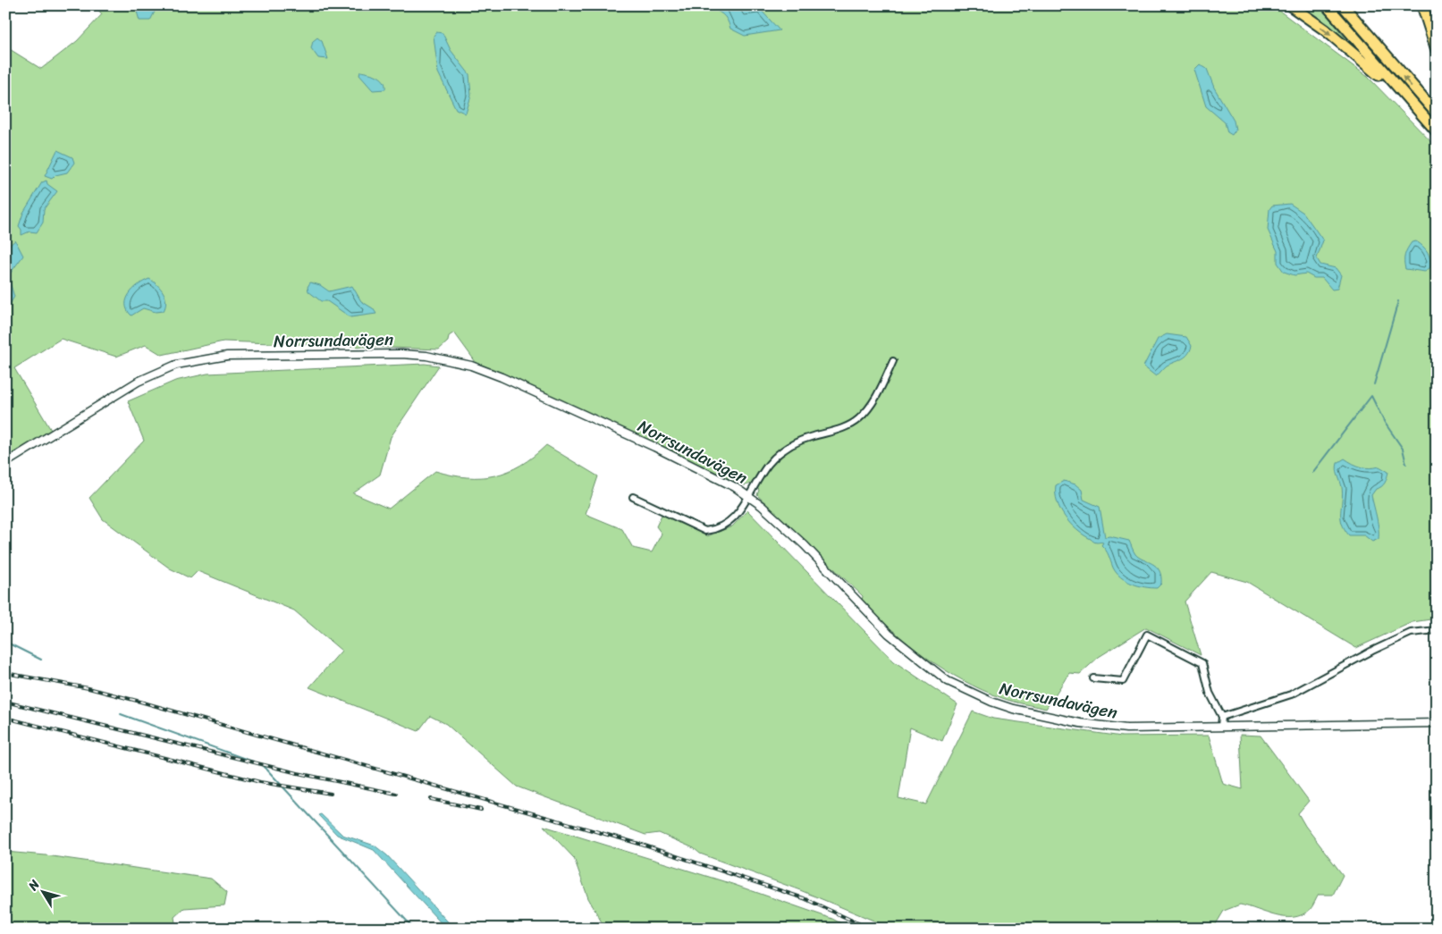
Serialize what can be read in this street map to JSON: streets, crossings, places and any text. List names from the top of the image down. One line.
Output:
{"streets":{"street":["Norrsundavägen"]},"north":"top left"}
